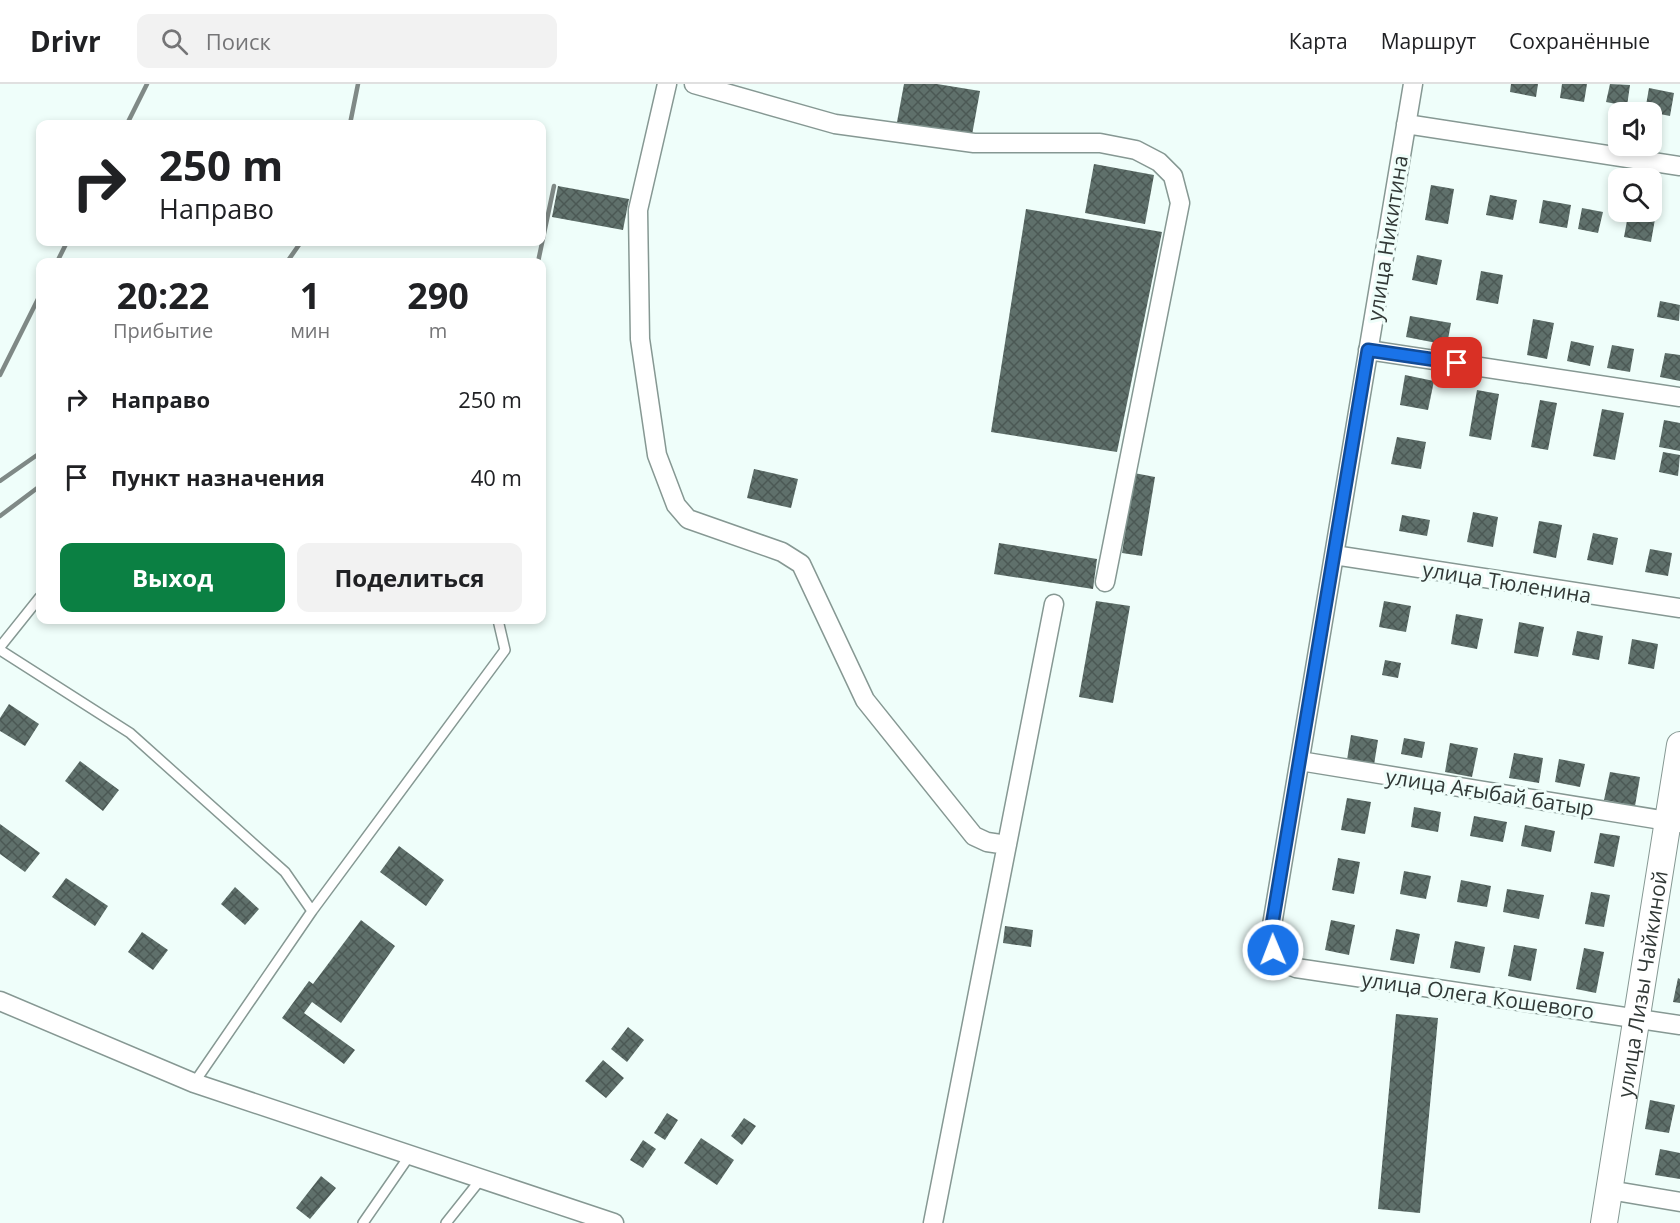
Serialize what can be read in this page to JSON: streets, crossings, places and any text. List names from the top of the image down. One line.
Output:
{"streets":{"street":["улица Никитина","улица Тюленина","улица Ағыбай батыр","улица Лизы Чайкиной","улица Олега Кошевого"]},"crossings":[["улица Никитина","улица Тюленина"],["улица Никитина","улица Ағыбай батыр"],["улица Никитина","улица Олега Кошевого"],["улица Ағыбай батыр","улица Лизы Чайкиной"],["улица Лизы Чайкиной","улица Олега Кошевого"]],"page":{"header":"Drivr","search":"Поиск","nav":["Карта","Маршрут","Сохранённые"],"turn":["250 m","Направо"],"eta":["20:22","Прибытие","1","мин","290","m"],"list":[{"name":"Направо","value":"250 m"},{"name":"Пункт назначения","value":"40 m"}],"buttons":["Выход","Поделиться"]}}
